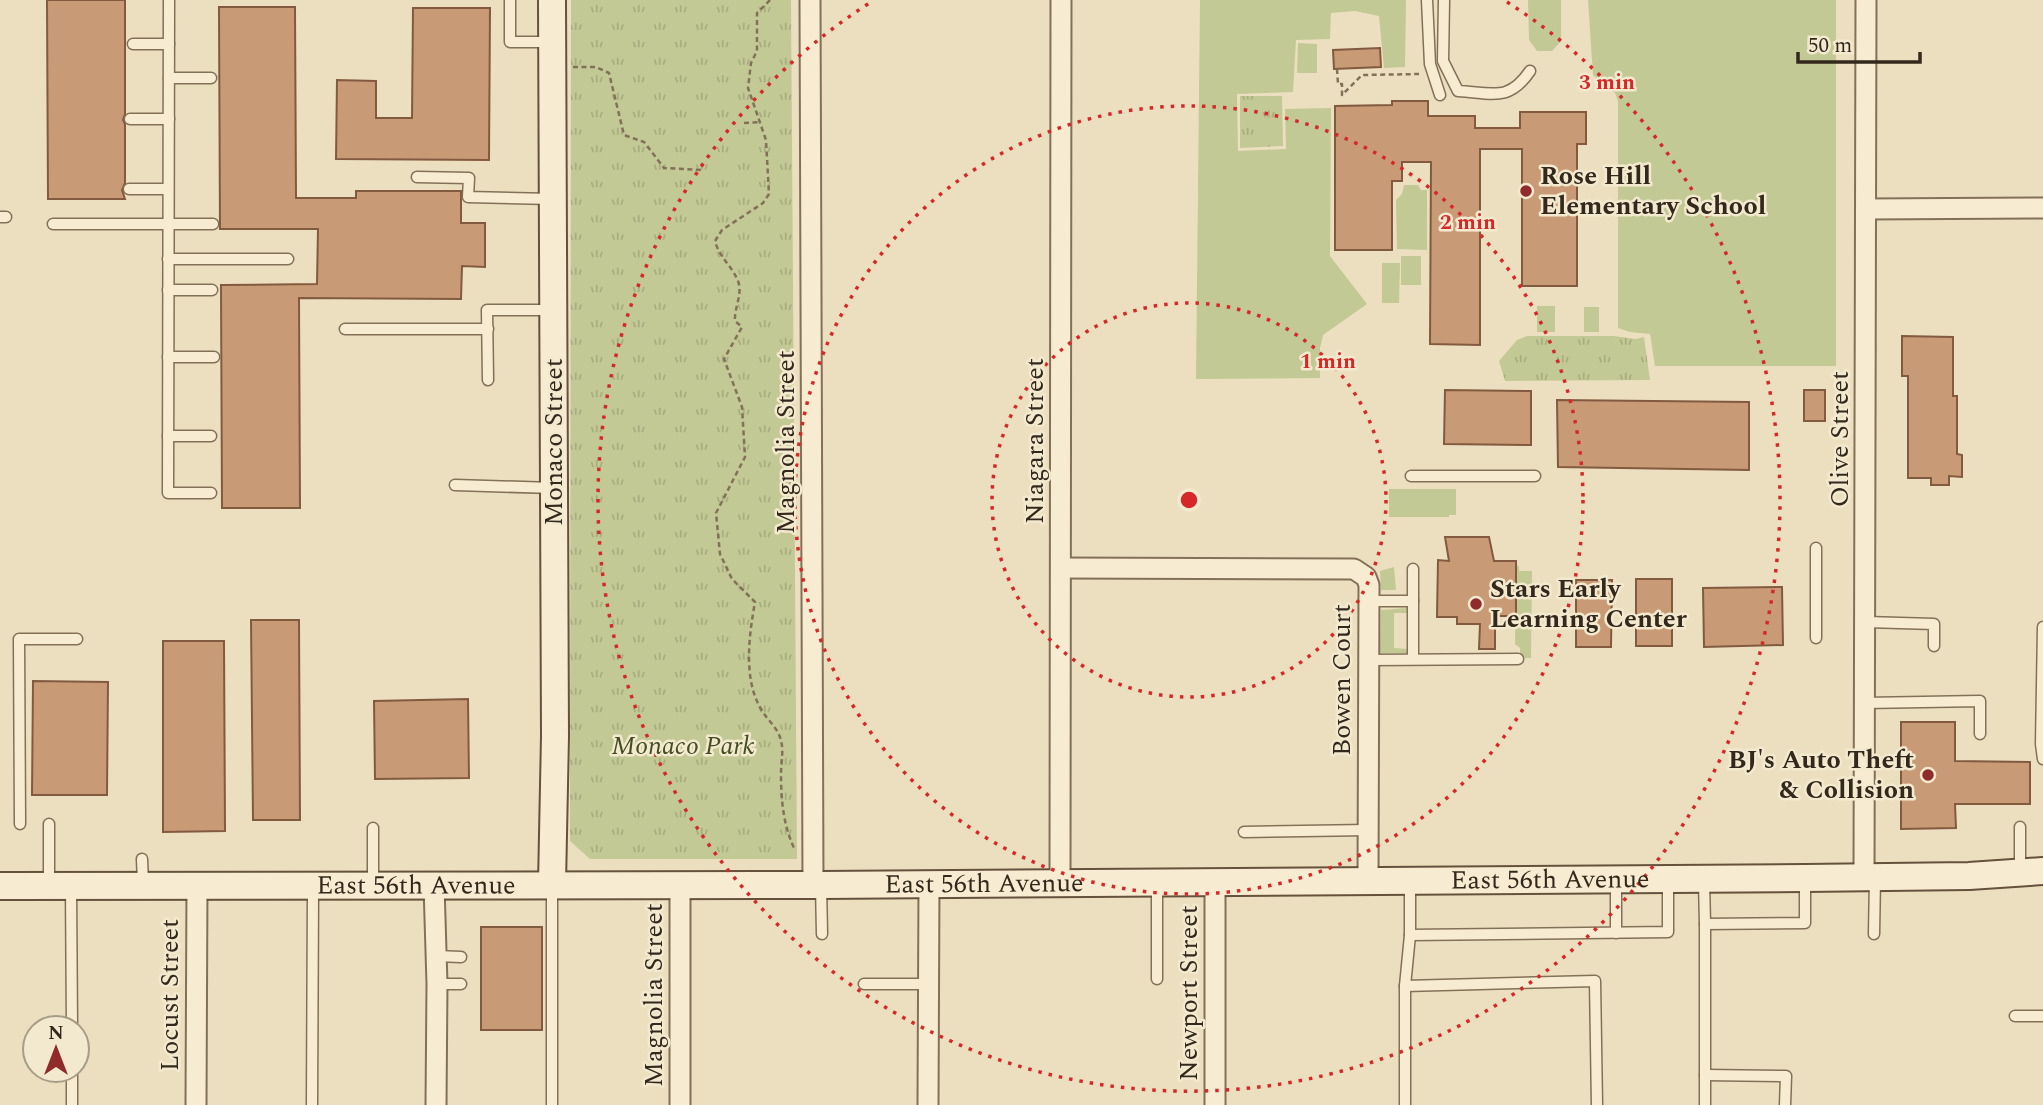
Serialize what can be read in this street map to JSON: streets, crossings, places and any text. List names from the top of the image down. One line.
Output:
{"streets":{"main road":["Monaco Street","East 56th Avenue"],"street":["Olive Street","Niagara Street","Magnolia Street","Bowen Court","Newport Street","Locust Street"]},"crossings":[["Olive Street","East 56th Avenue"],["Niagara Street","Bowen Court"],["Niagara Street","East 56th Avenue"],["Monaco Street","East 56th Avenue"],["Magnolia Street","East 56th Avenue"],["Bowen Court","East 56th Avenue"],["East 56th Avenue","Newport Street"],["East 56th Avenue","Locust Street"]],"parks":["Monaco Park"],"places":["Rose Hill Elementary School","Stars Early Learning Center","BJ's Auto Theft & Collision"],"scale_bar":"50 m","north":"top","rings":["3 min","2 min","1 min"]}
